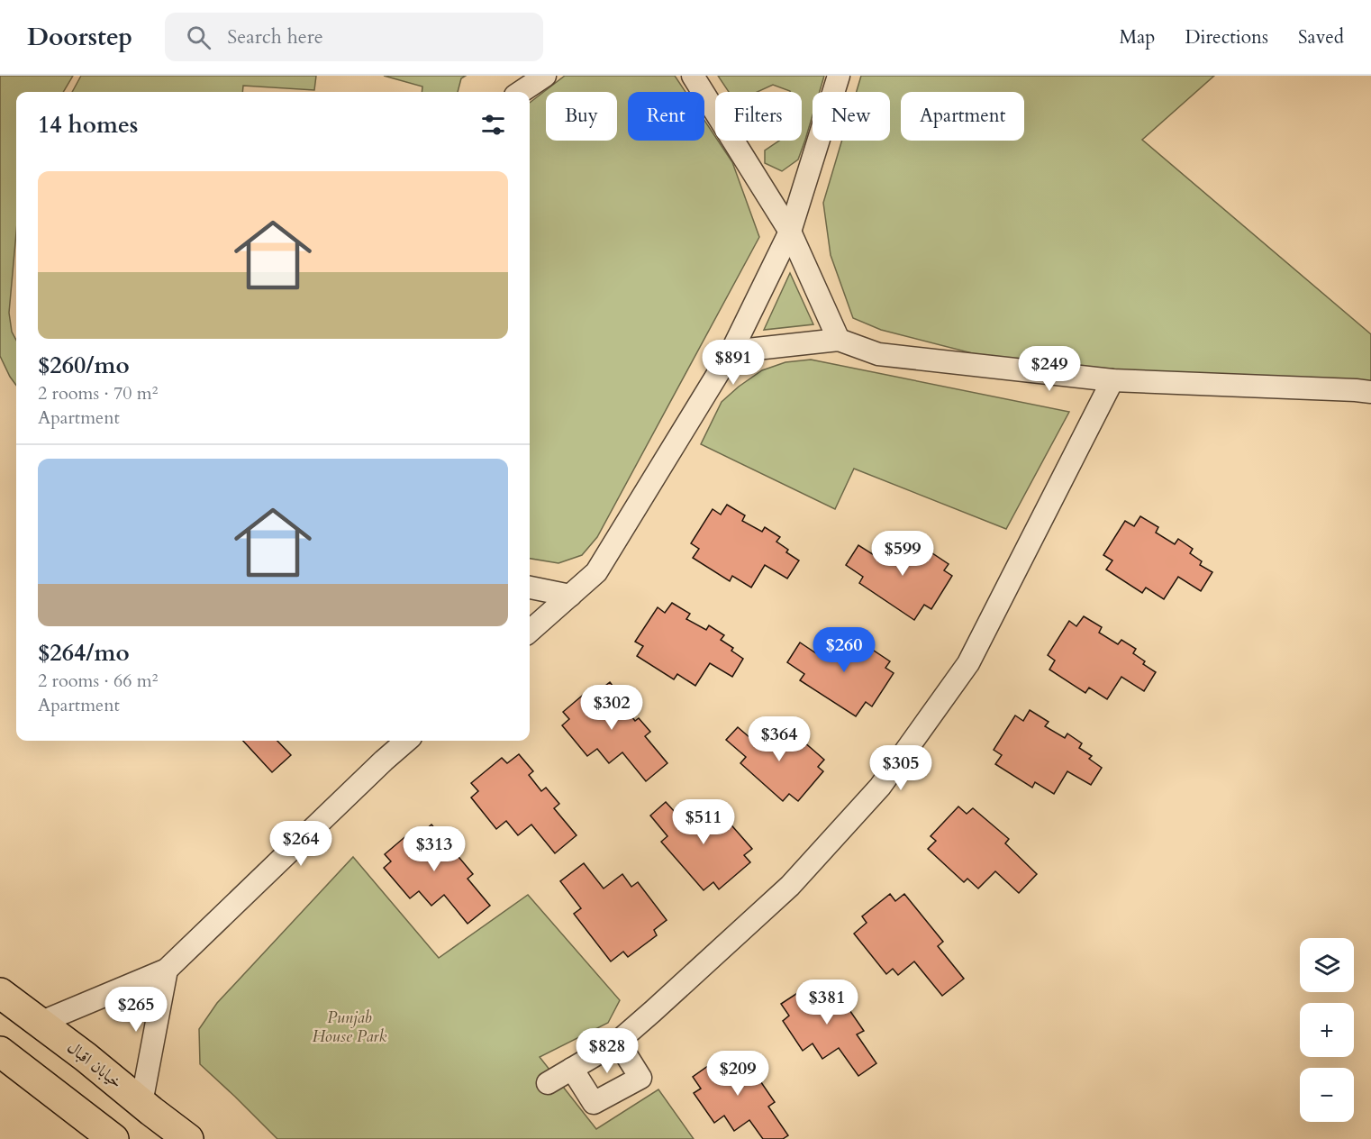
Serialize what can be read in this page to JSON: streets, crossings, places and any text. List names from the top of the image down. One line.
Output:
{"streets":{"main road":["خیابان اقبال"]},"parks":["Punjab House Park"],"page":{"header":"Doorstep","search":"Search here","nav":["Map","Directions","Saved"],"chip":["Buy","Rent","Filters","New","Apartment"],"heading":"14 homes","list":[{"name":"$260/mo","note":"2 rooms · 70 m² · Apartment"},{"name":"$264/mo","note":"2 rooms · 66 m² · Apartment"}],"price":["$891","$249","$599","$260","$302","$364","$305","$511","$264","$313","$381","$265","$828","$209"],"map_buttons":["+","−"]}}
